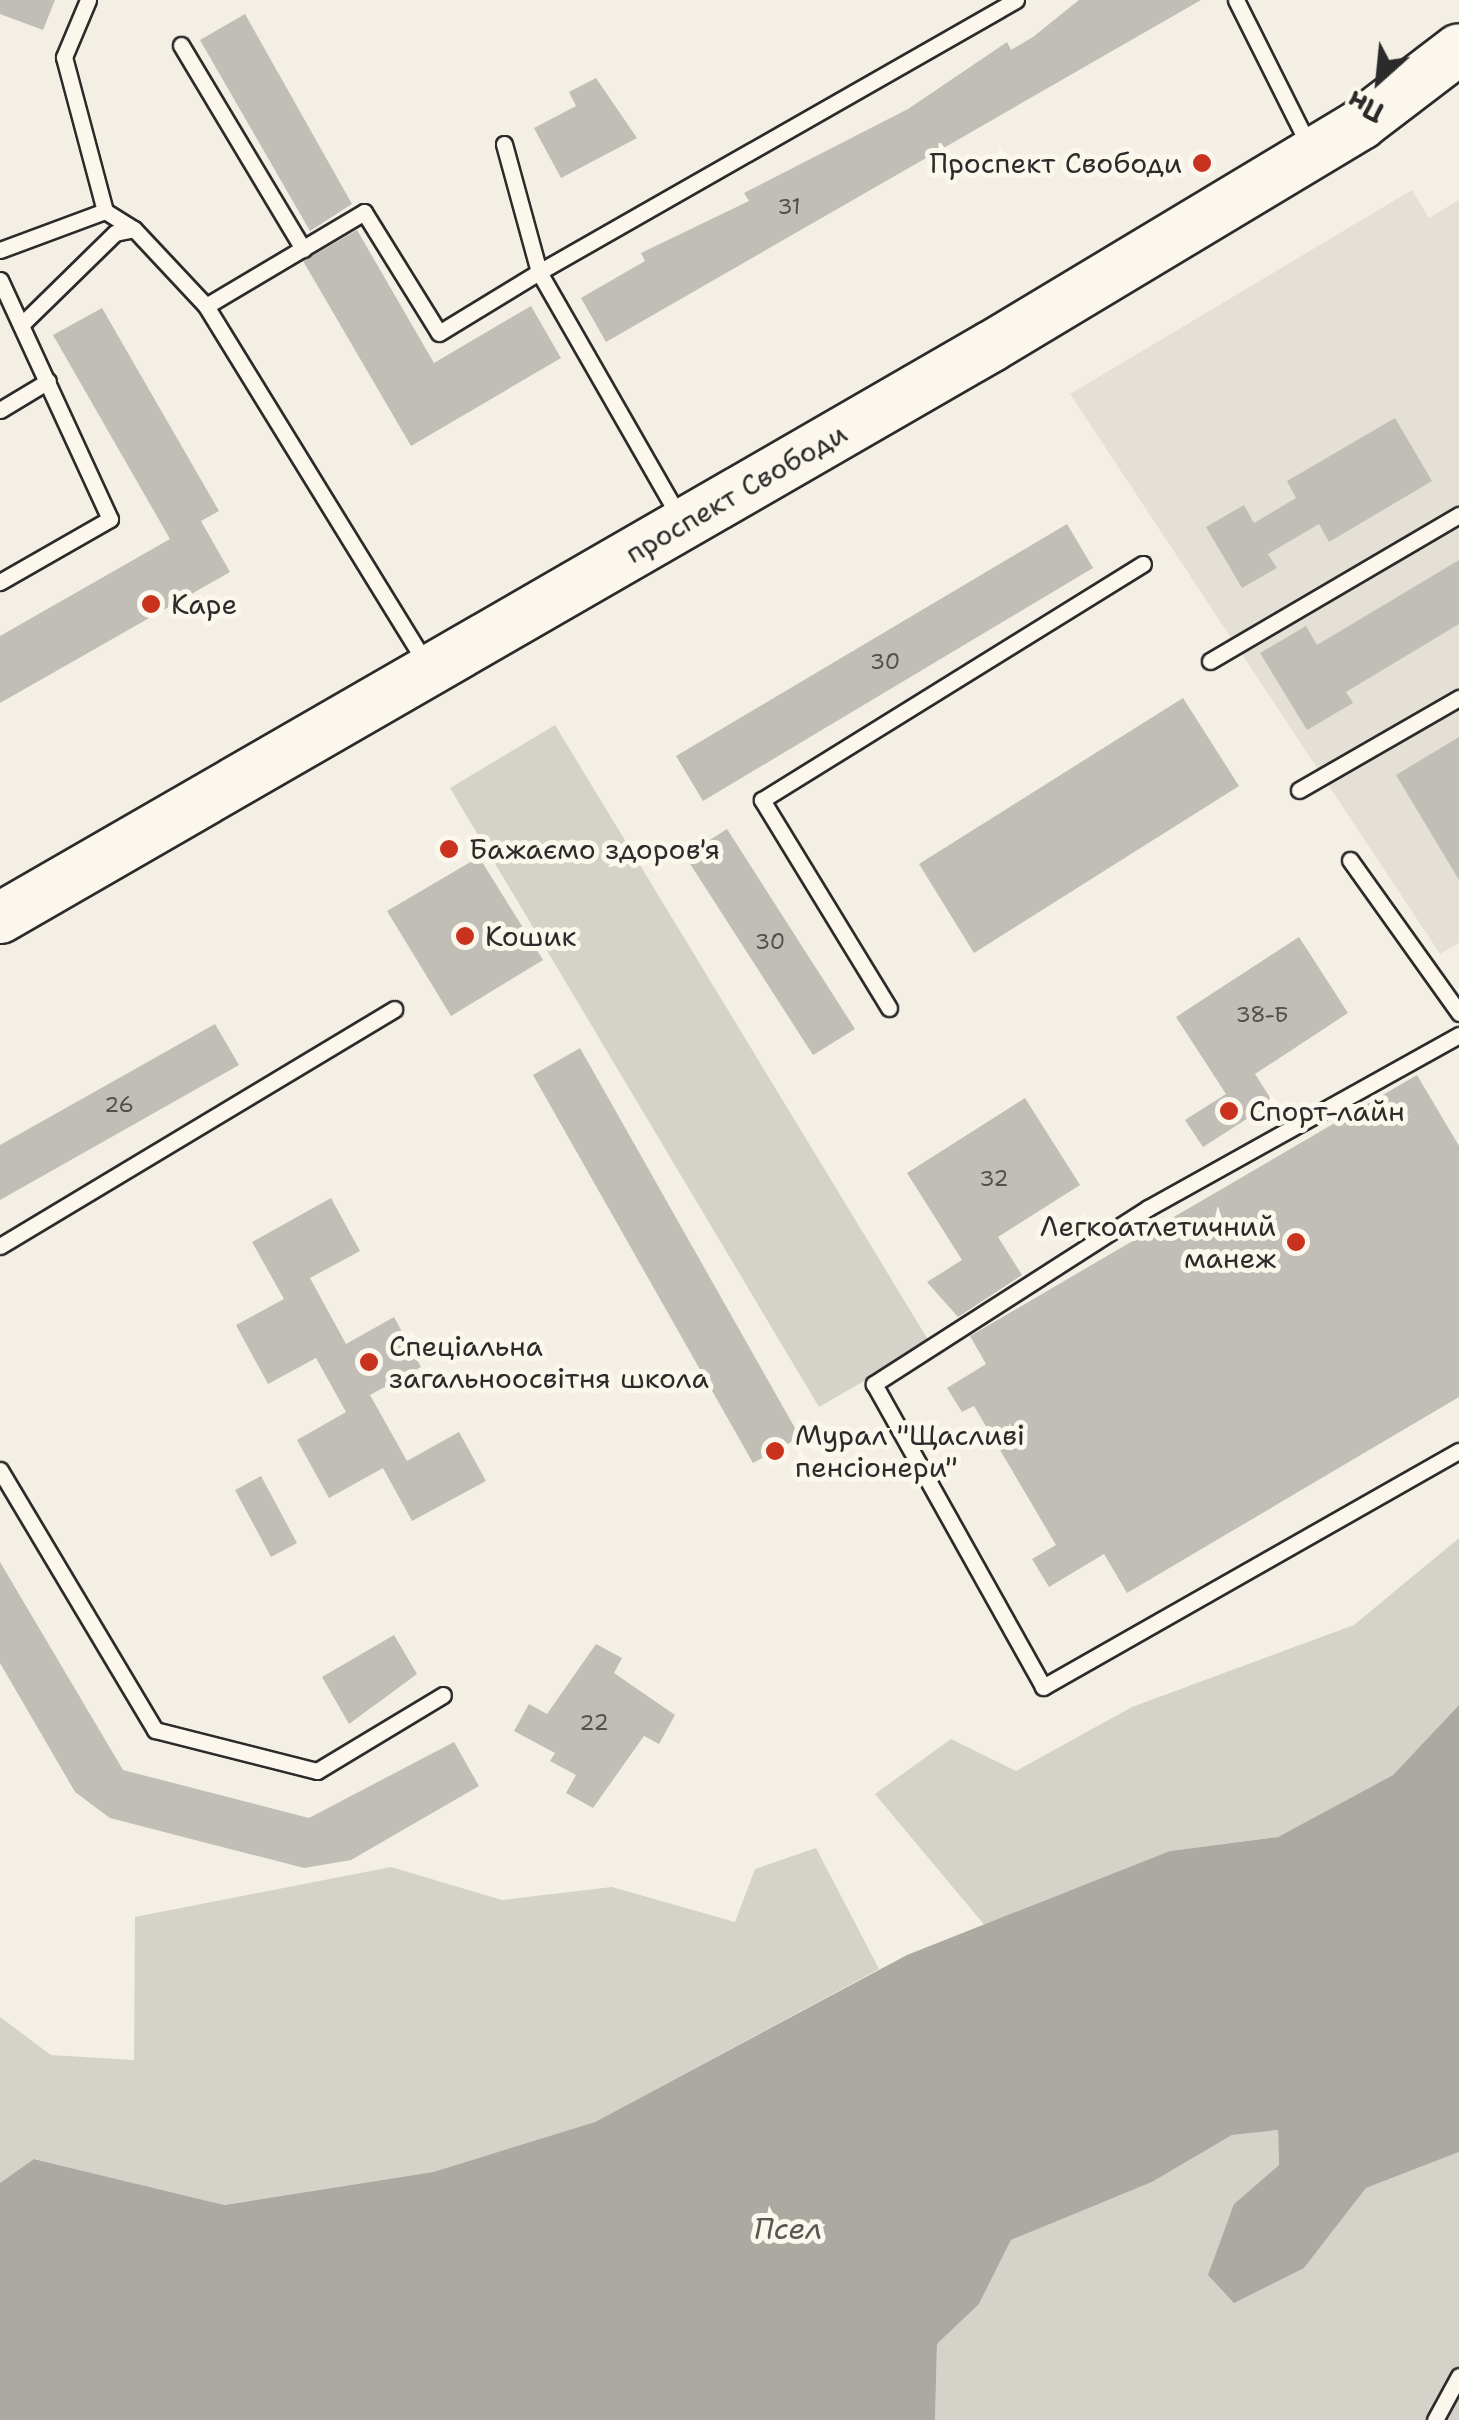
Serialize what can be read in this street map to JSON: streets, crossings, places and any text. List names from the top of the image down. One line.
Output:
{"streets":{"main road":["проспект Свободи"]},"water":["Псел"],"places":["Проспект Свободи","Каре","Бажаємо здоров'я","Кошик","Спорт-лайн","Легкоатлетичний манеж","Спеціальна загальноосвітня школа","Мурал \"Щасливі пенсіонери\""],"house_numbers":["31","30","30","38-Б","26","32","22"],"north":"bottom left"}
